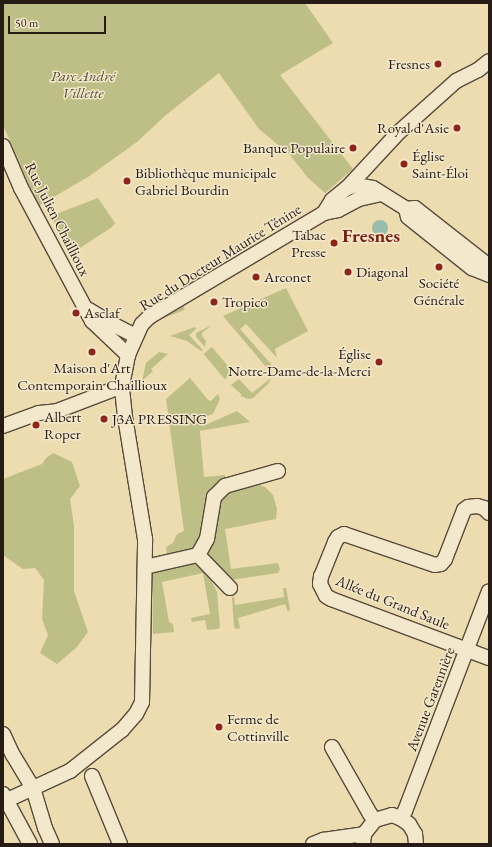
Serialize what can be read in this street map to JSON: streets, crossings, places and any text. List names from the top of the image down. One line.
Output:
{"streets":{"street":["Rue Julien Chaillioux","Rue du Docteur Maurice Ténine","Allée du Grand Saule","Avenue Garennière"]},"crossings":[["Rue Julien Chaillioux","Rue du Docteur Maurice Ténine"],["Allée du Grand Saule","Avenue Garennière"]],"districts":["Fresnes"],"parks":["Parc André Villette"],"places":["Fresnes","Royal d'Asie","Banque Populaire","Église Saint-Éloi","Bibliothèque municipale Gabriel Bourdin","Tabac Presse","Société Générale","Diagonal","Arconet","Tropico","Asclaf","Maison d'Art Contemporain Chaillioux","Église Notre-Dame-de-la-Merci","J3A PRESSING","Albert Roper","Ferme de Cottinville"],"scale_bar":"50 m"}
